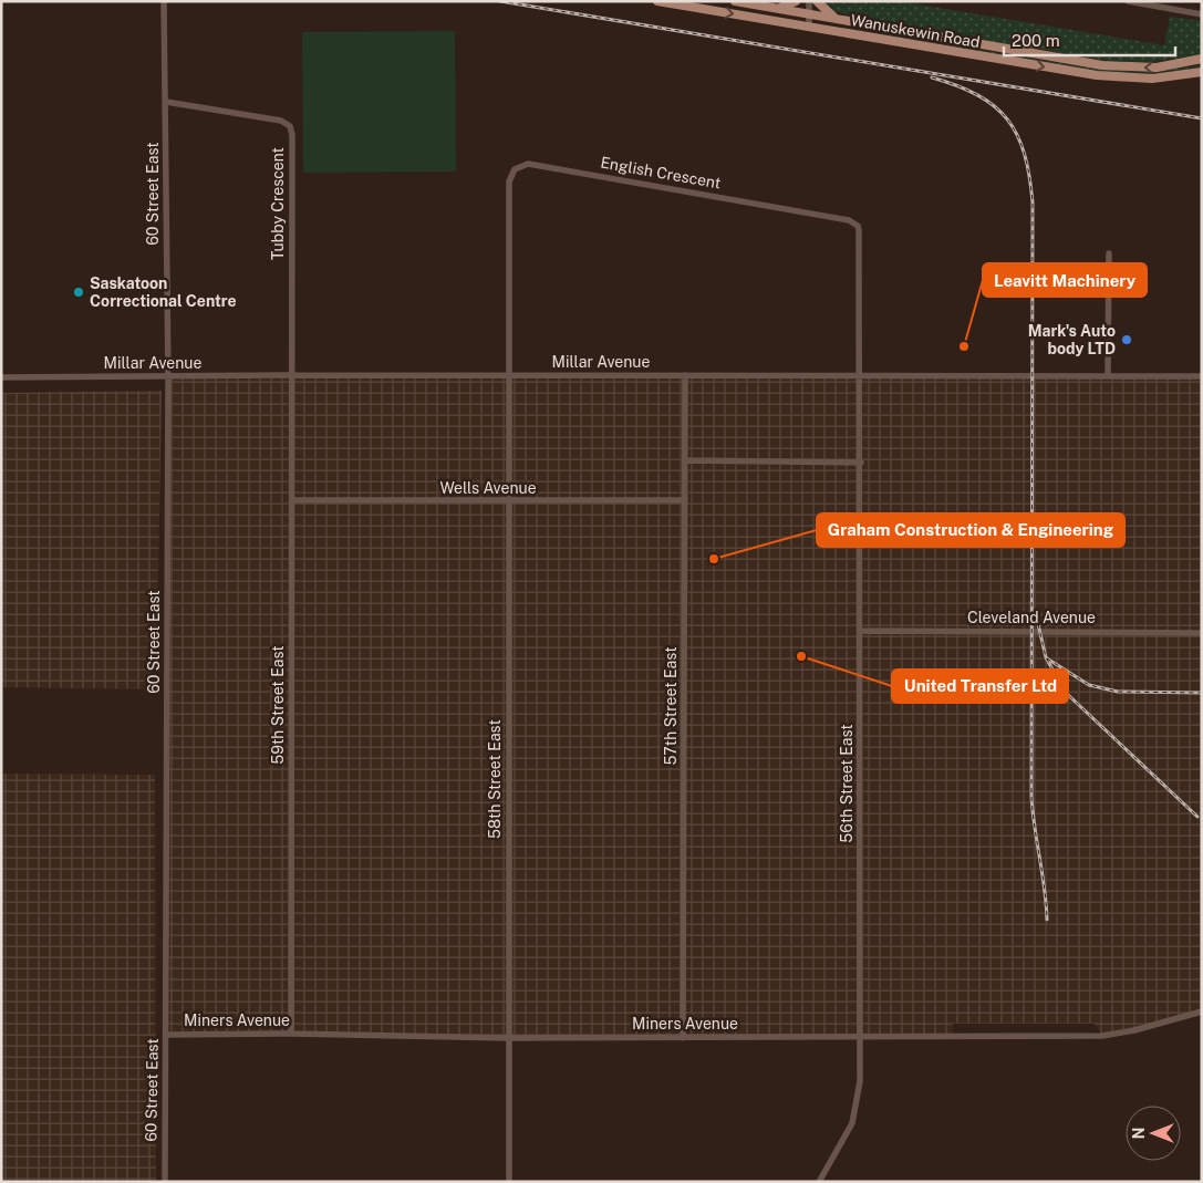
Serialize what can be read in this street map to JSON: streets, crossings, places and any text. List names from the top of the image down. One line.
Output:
{"streets":{"main road":["Wanuskewin Road"],"street":["English Crescent","60 Street East","Tubby Crescent","Millar Avenue","Wells Avenue","Cleveland Avenue","59th Street East","57th Street East","58th Street East","56th Street East","Miners Avenue"]},"crossings":[["English Crescent","Millar Avenue"],["English Crescent","58th Street East"],["English Crescent","56th Street East"],["60 Street East","Tubby Crescent"],["60 Street East","Millar Avenue"],["60 Street East","Miners Avenue"],["Tubby Crescent","Millar Avenue"],["Tubby Crescent","59th Street East"],["Millar Avenue","59th Street East"],["Millar Avenue","57th Street East"],["Millar Avenue","58th Street East"],["Millar Avenue","56th Street East"],["Wells Avenue","59th Street East"],["Wells Avenue","57th Street East"],["Wells Avenue","58th Street East"],["Cleveland Avenue","56th Street East"],["59th Street East","Miners Avenue"],["57th Street East","Miners Avenue"],["58th Street East","Miners Avenue"],["56th Street East","Miners Avenue"]],"places":["Saskatoon Correctional Centre","Mark's Auto body LTD","Leavitt Machinery","Graham Construction & Engineering","United Transfer Ltd"],"scale_bar":"200 m","north":"left"}
